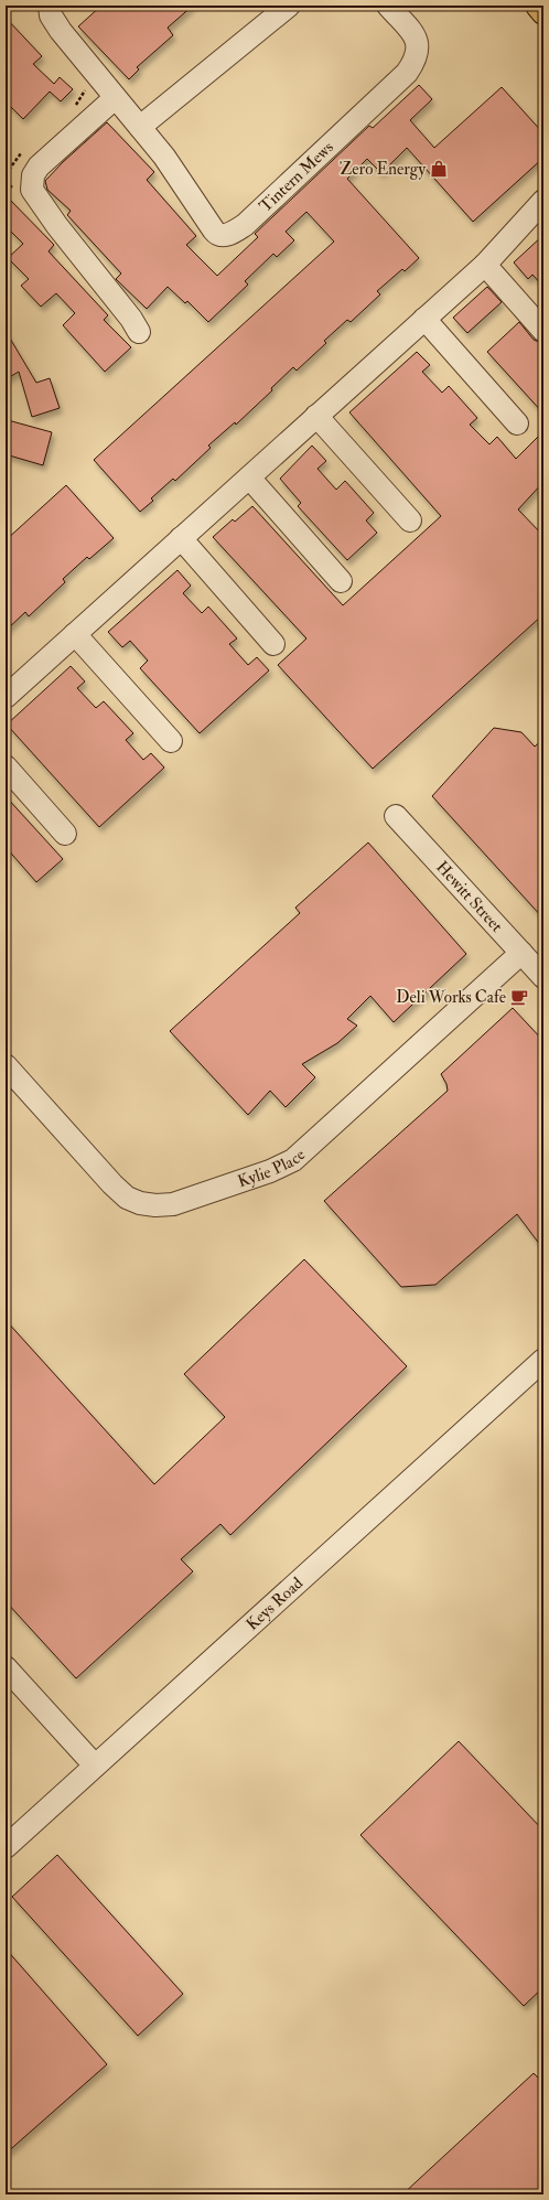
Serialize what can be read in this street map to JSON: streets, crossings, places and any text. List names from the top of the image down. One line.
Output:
{"streets":{"street":["Tintern Mews","Hewitt Street","Kylie Place","Keys Road"]},"crossings":[["Hewitt Street","Kylie Place"]],"places":{"shop":["Zero Energy"],"cafe":["Deli Works Cafe"]}}
